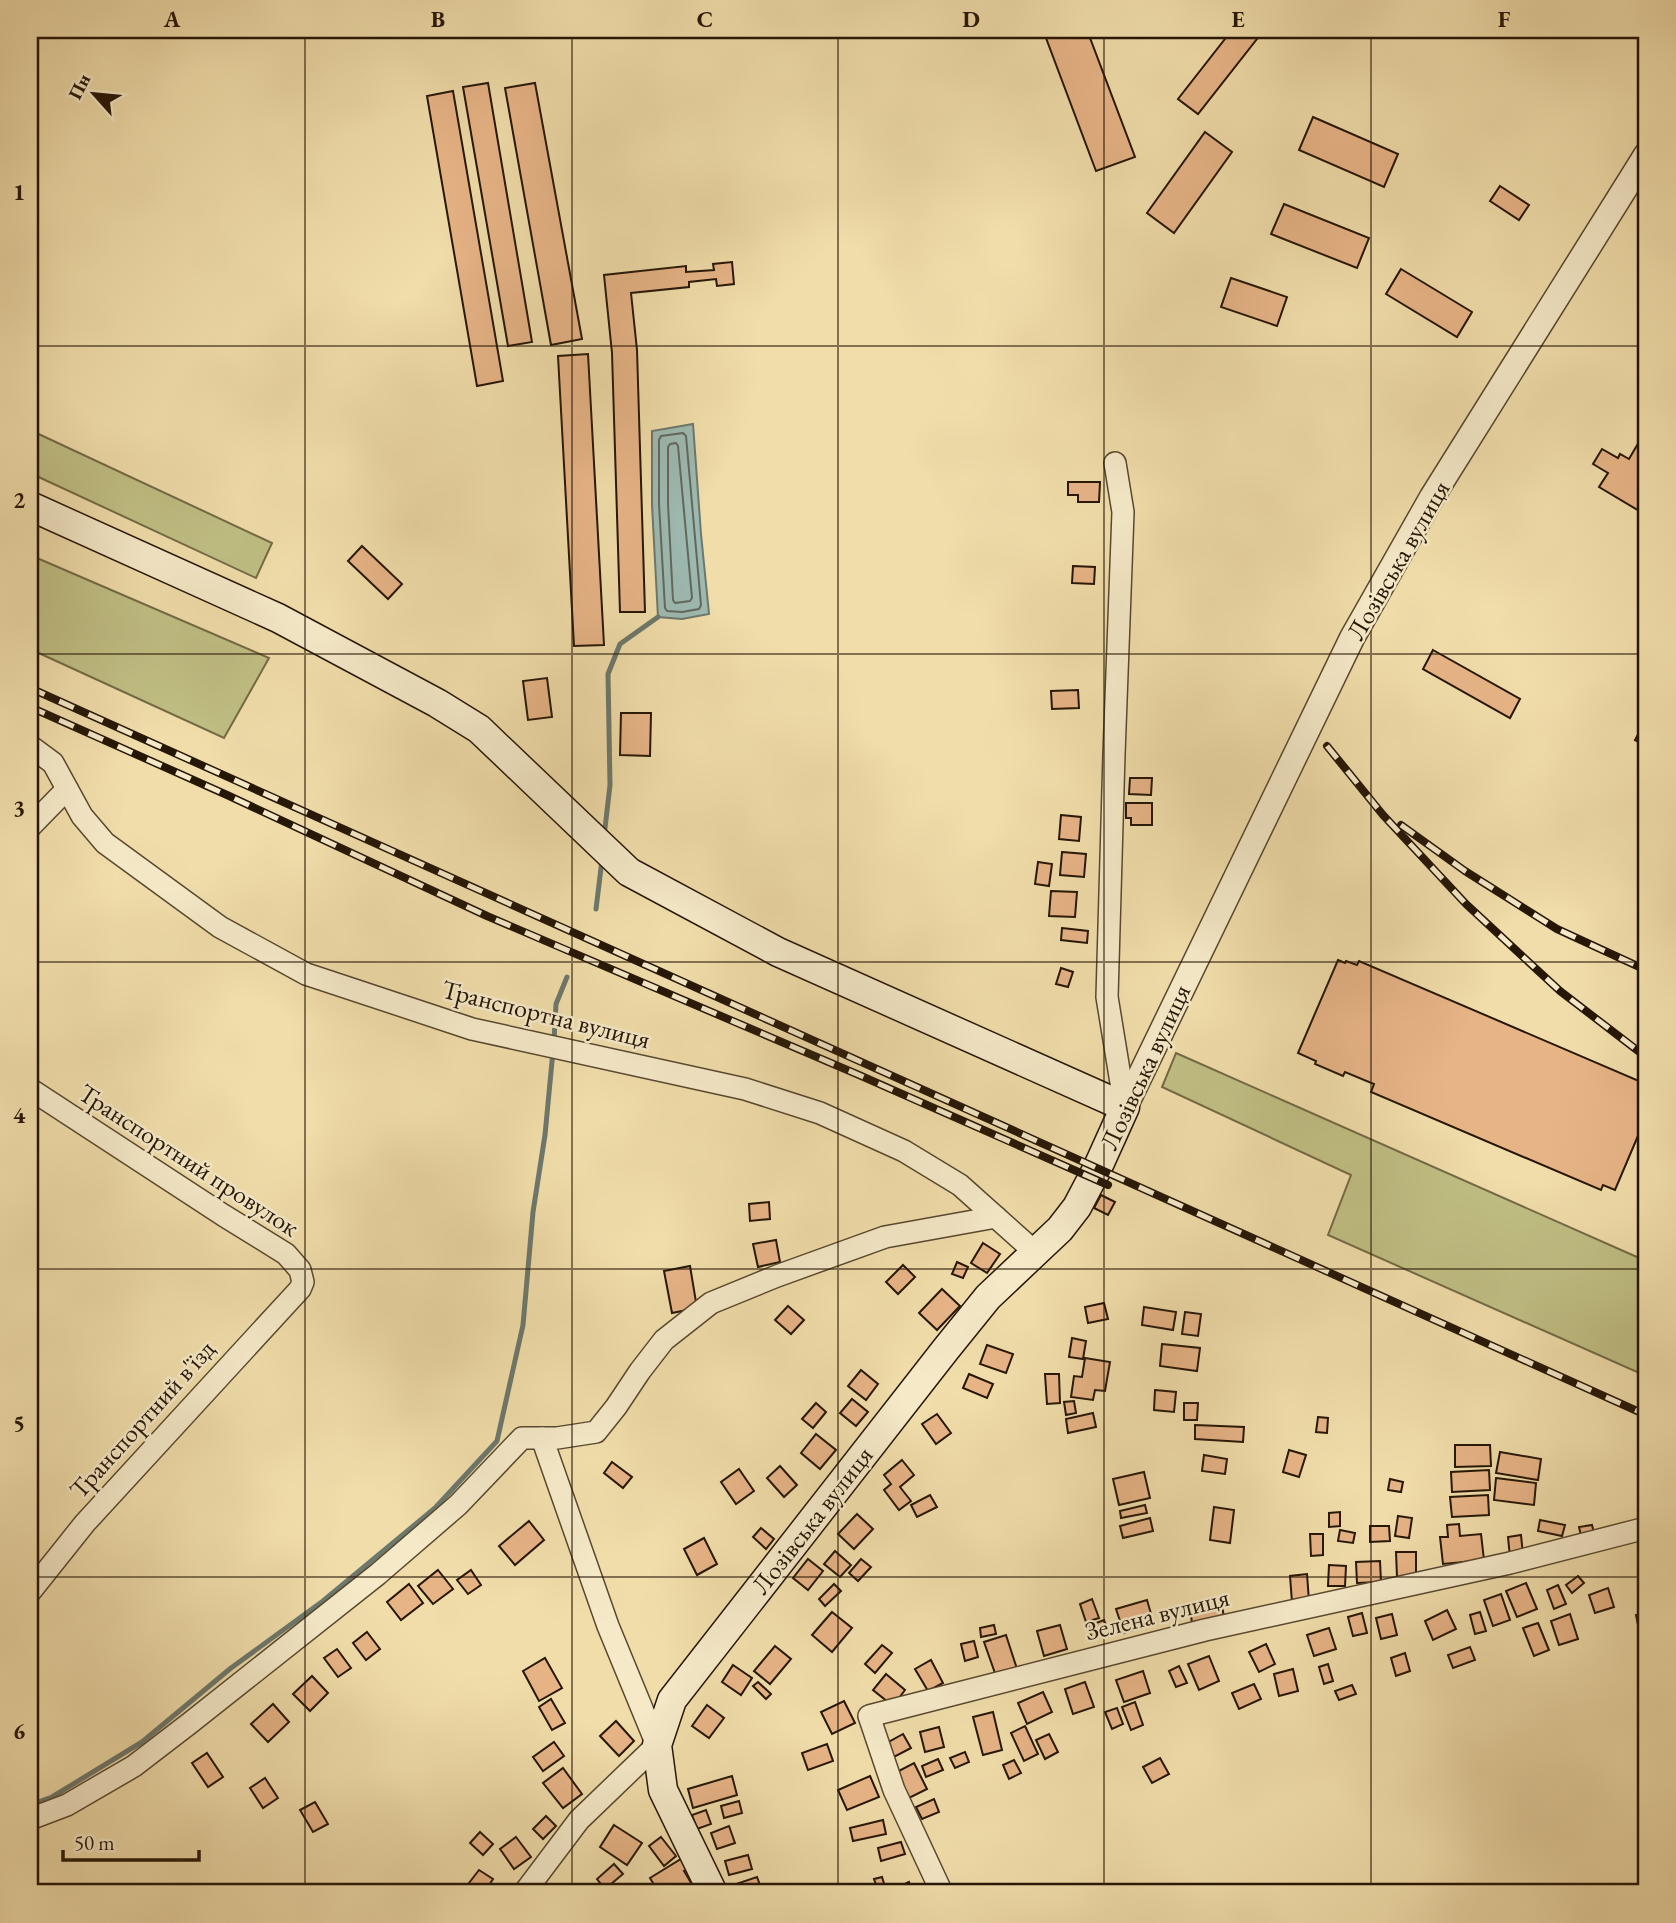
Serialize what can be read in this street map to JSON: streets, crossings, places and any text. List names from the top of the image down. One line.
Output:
{"streets":{"main road":["Лозівська вулиця"],"street":["Транспортна вулиця","Транспортний провулок","Транспортний в'їзд","Зелена вулиця"]},"crossings":[["Лозівська вулиця","Транспортна вулиця"],["Транспортний провулок","Транспортний в'їзд"]],"scale_bar":"50 m","north":"top left","grid":{"columns":["A","B","C","D","E","F"],"rows":["1","2","3","4","5","6"]}}
